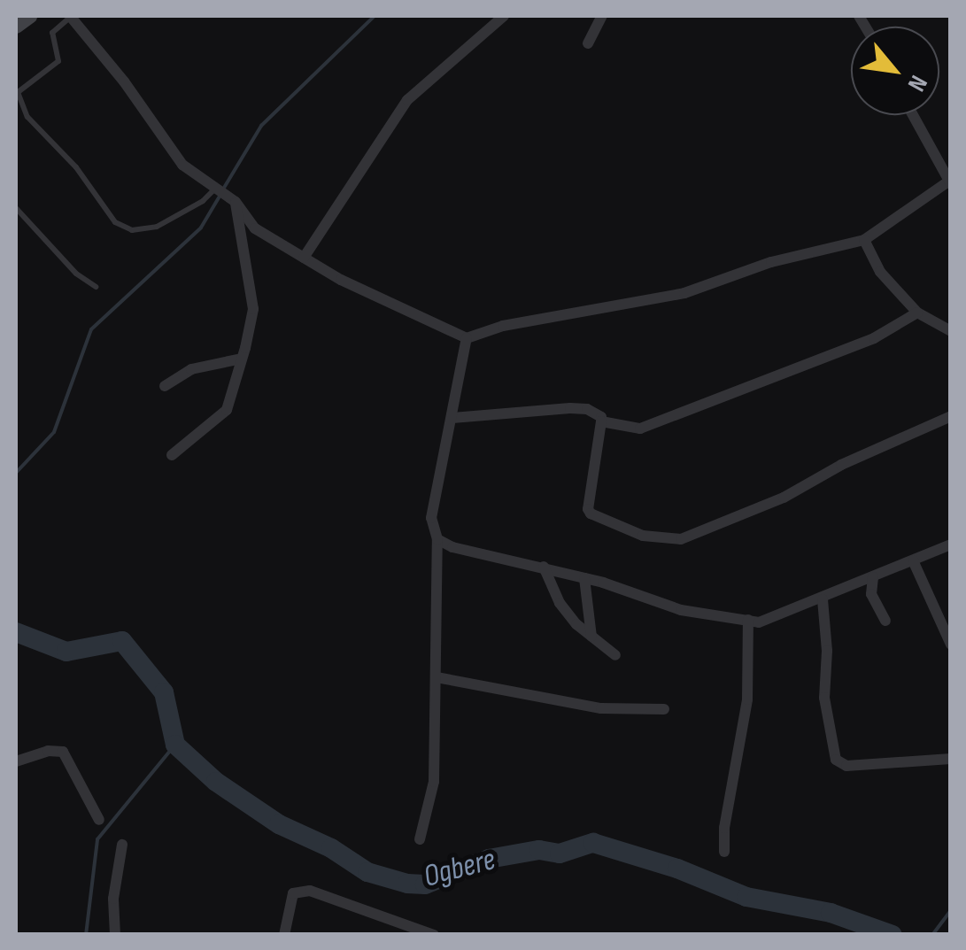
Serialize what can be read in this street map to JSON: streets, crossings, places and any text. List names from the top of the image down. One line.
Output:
{"water":["Ogbere"],"north":"bottom right"}
